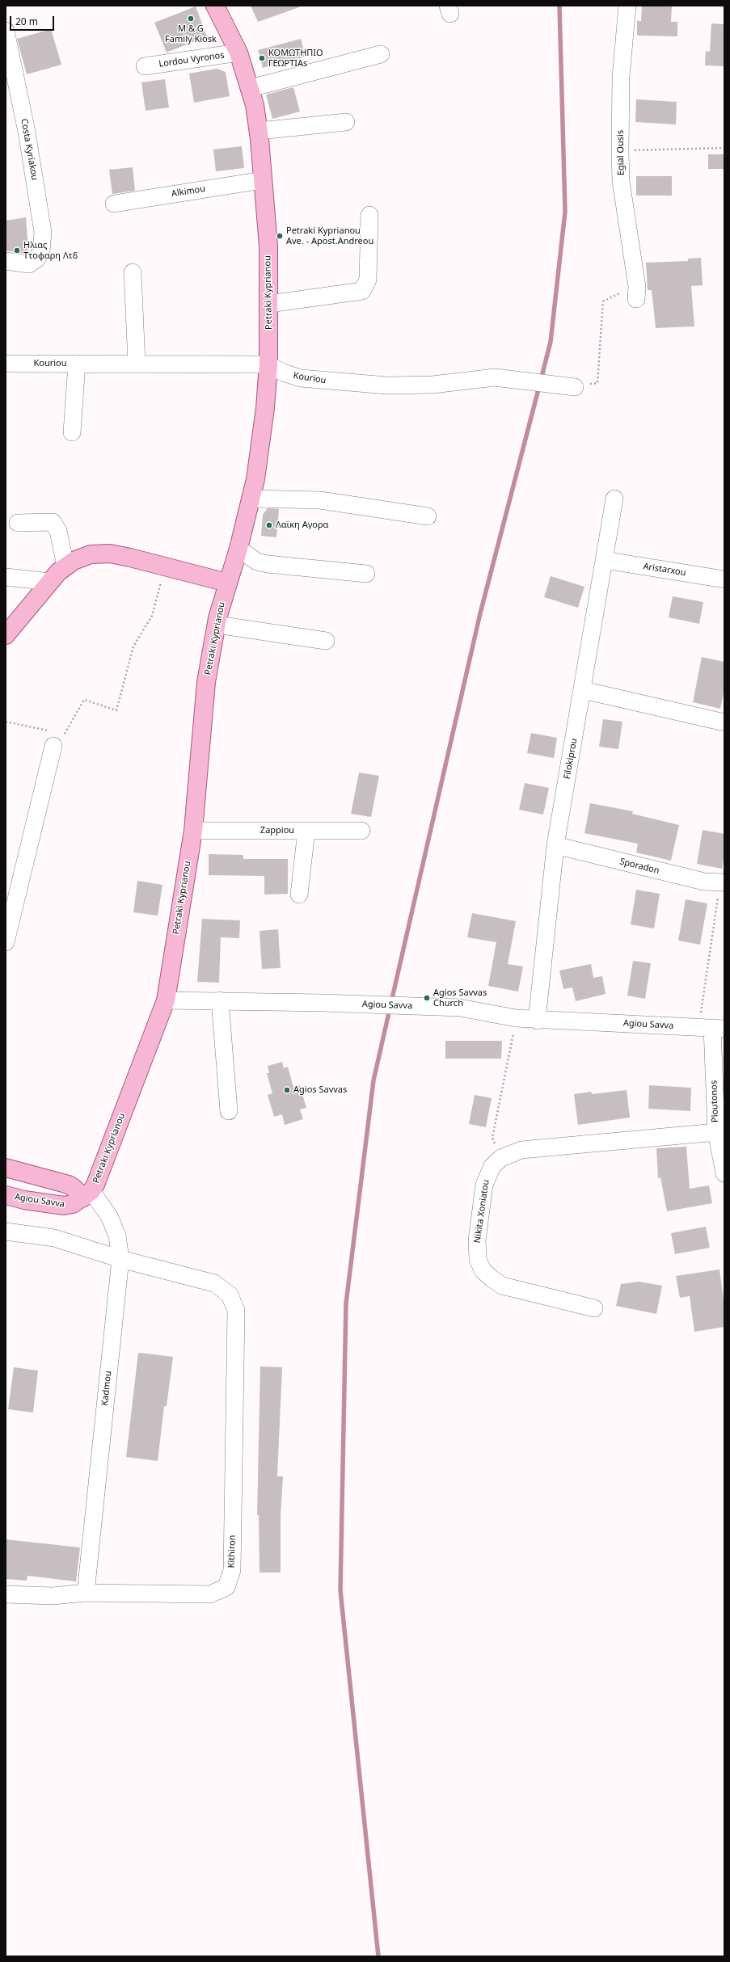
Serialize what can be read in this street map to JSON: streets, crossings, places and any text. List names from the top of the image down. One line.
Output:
{"streets":{"main road":["Petraki Kyprianou","Agiou Savva"],"street":["Lordou Vyronos","Costa Kyriakou","Egial Ousis","Alkimou","Kouriou","Aristarxou","Filokiprou","Zappiou","Sporadon","Ploutonos","Nikita Xoniatou","Kadmou","Kithiron"]},"crossings":[["Lordou Vyronos","Petraki Kyprianou"],["Alkimou","Petraki Kyprianou"],["Petraki Kyprianou","Kouriou"],["Petraki Kyprianou","Zappiou"],["Petraki Kyprianou","Agiou Savva"],["Petraki Kyprianou","Kadmou"],["Aristarxou","Filokiprou"],["Filokiprou","Sporadon"],["Filokiprou","Agiou Savva"],["Agiou Savva","Ploutonos"],["Agiou Savva","Kadmou"],["Ploutonos","Nikita Xoniatou"],["Kadmou","Kithiron"]],"places":["M & G Family Kiosk","ΚΟΜΩΤΗΠΙΟ ΓΕΩΡΤΙΑs","Petraki Kyprianou Ave. - Apost.Andreou","Ηλιας Ττοφαρη Λτδ","Λαϊκη Αγορα","Agios Savvas Church","Agios Savvas"],"scale_bar":"20 m"}
